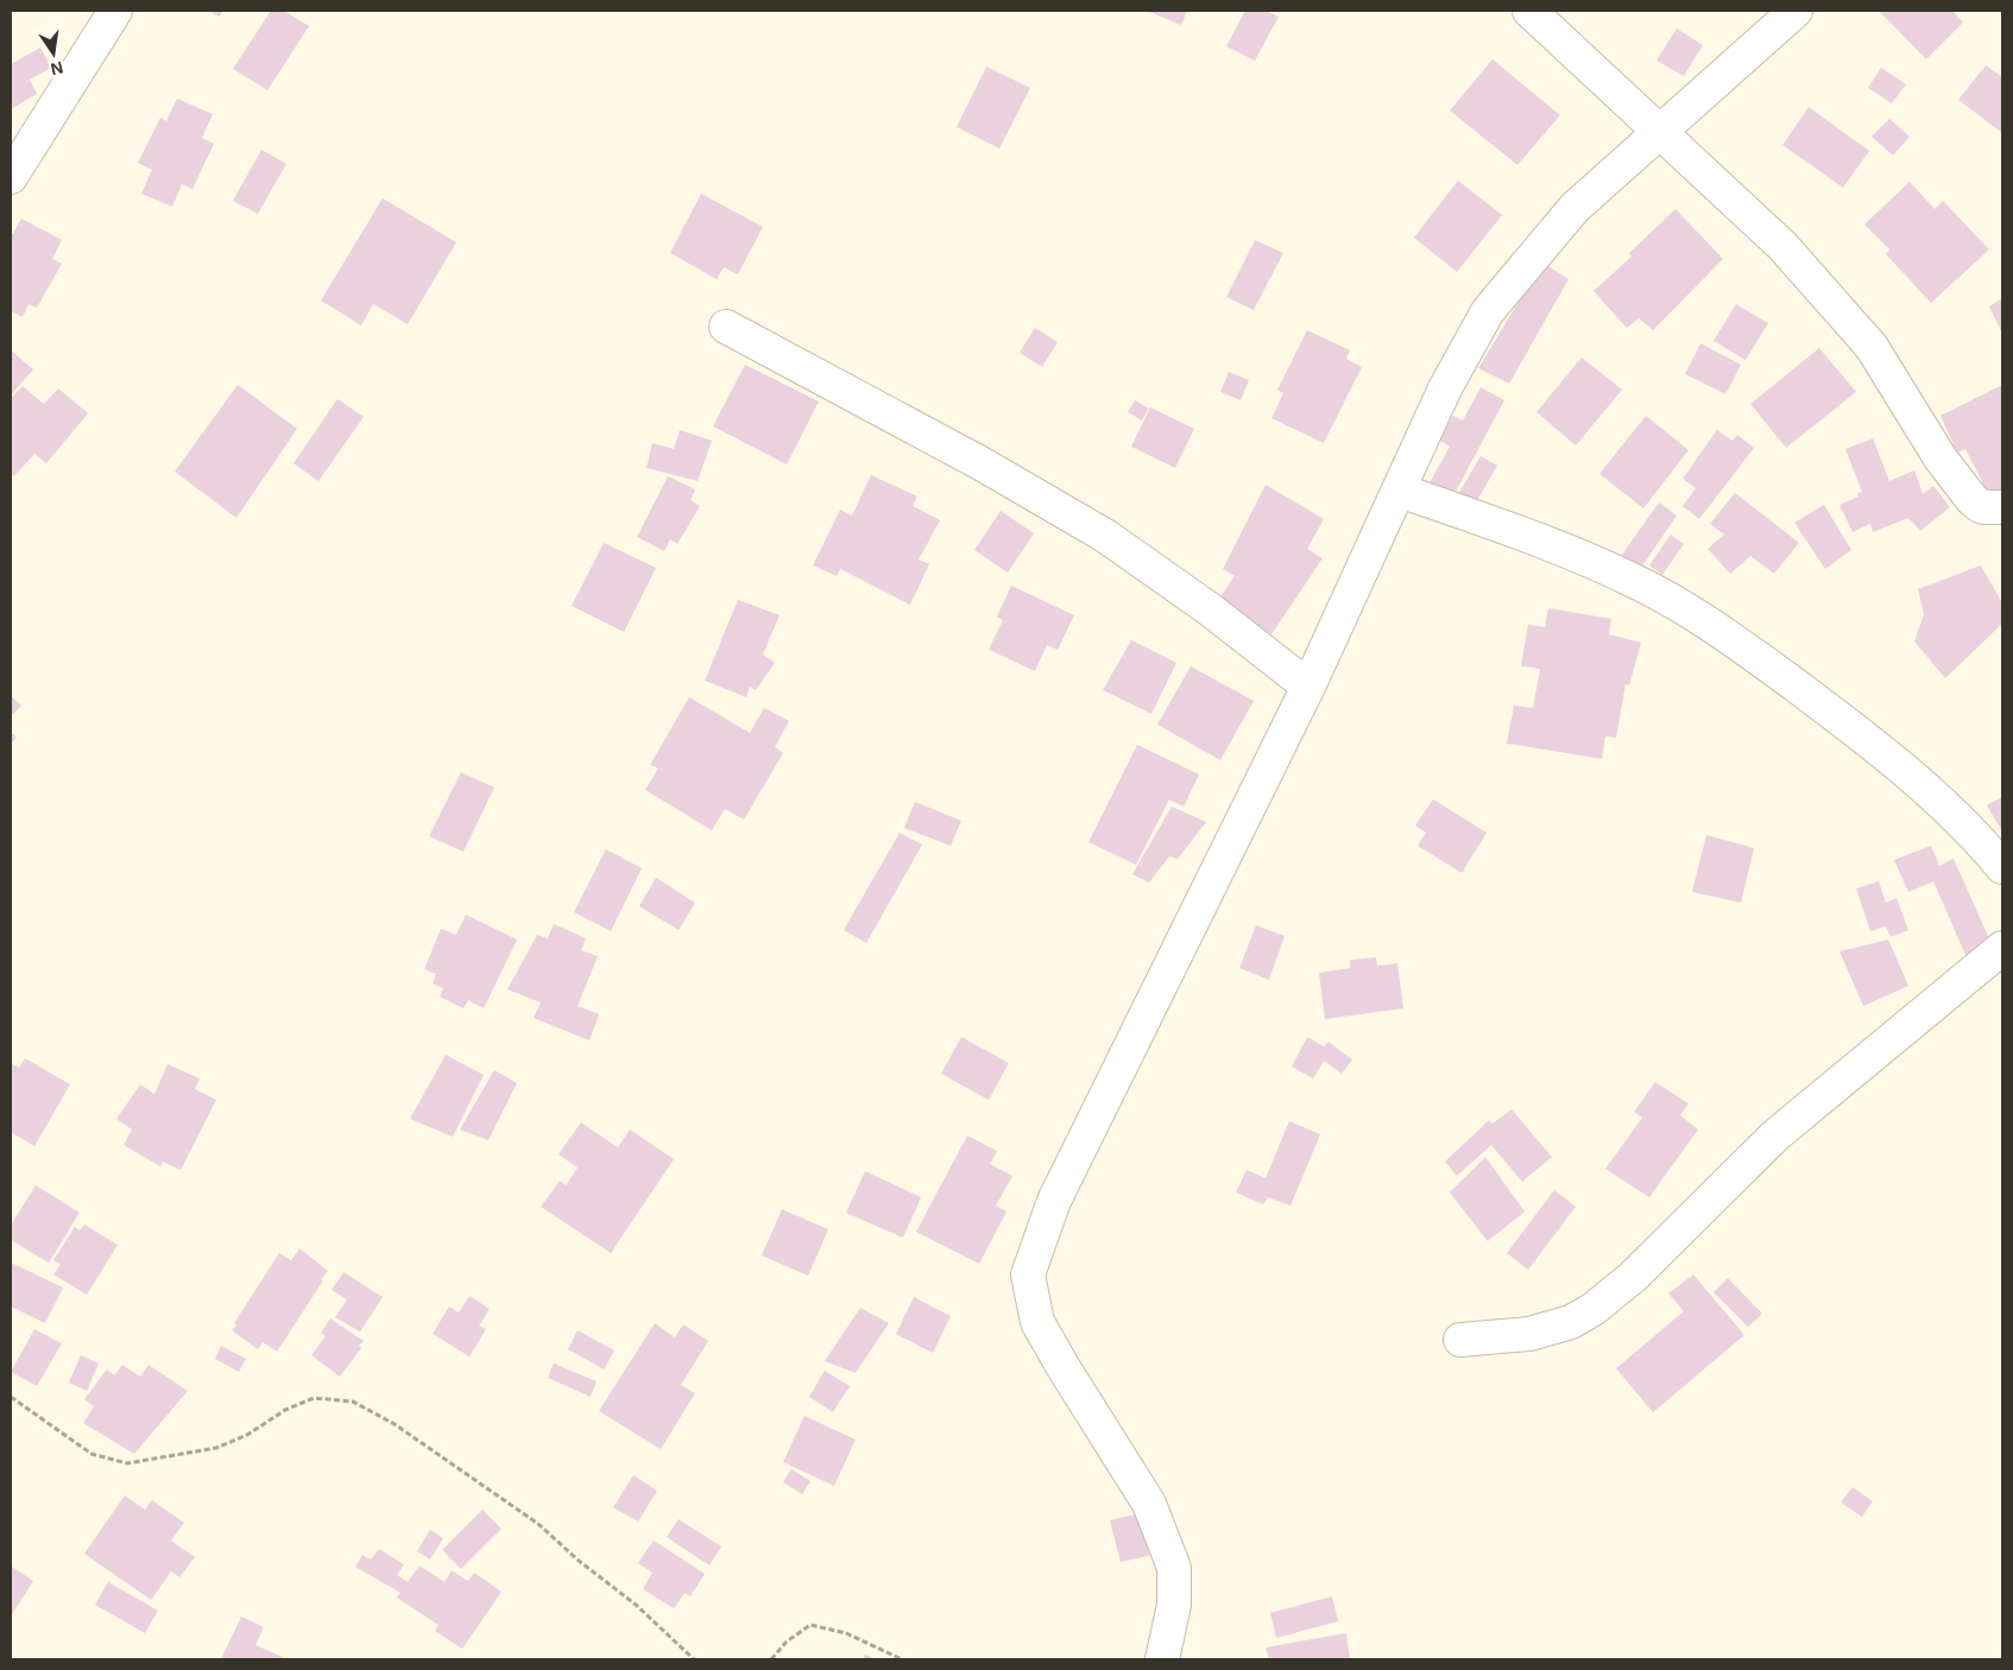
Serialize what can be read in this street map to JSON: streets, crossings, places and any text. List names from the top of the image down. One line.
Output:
{"north":"bottom"}
